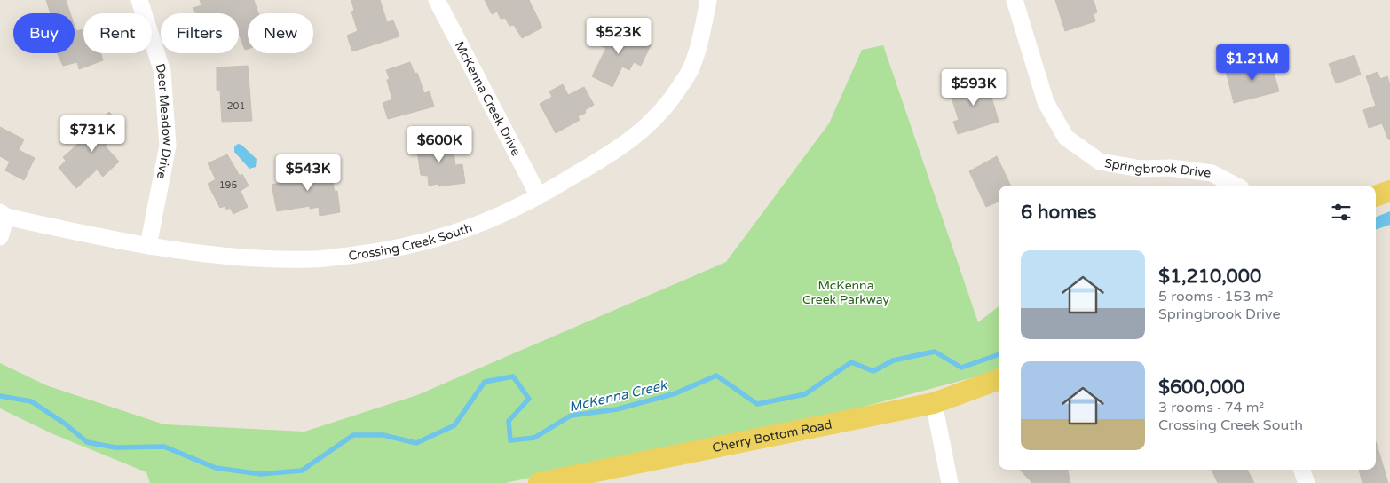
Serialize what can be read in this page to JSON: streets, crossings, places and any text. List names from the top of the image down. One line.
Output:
{"streets":{"main road":["Cherry Bottom Road"],"street":["McKenna Creek Drive","Deer Meadow Drive","Springbrook Drive","Crossing Creek South"]},"crossings":[["McKenna Creek Drive","Crossing Creek South"],["Deer Meadow Drive","Crossing Creek South"]],"water":["McKenna Creek"],"parks":["McKenna Creek Parkway"],"house_numbers":["201","195"],"page":{"chip":["Buy","Rent","Filters","New"],"price":["$523K","$1.21M","$593K","$731K","$600K","$543K"],"heading":"6 homes","list":[{"name":"$1,210,000","note":"5 rooms · 153 m² · Springbrook Drive"},{"name":"$600,000","note":"3 rooms · 74 m² · Crossing Creek South"}]}}
